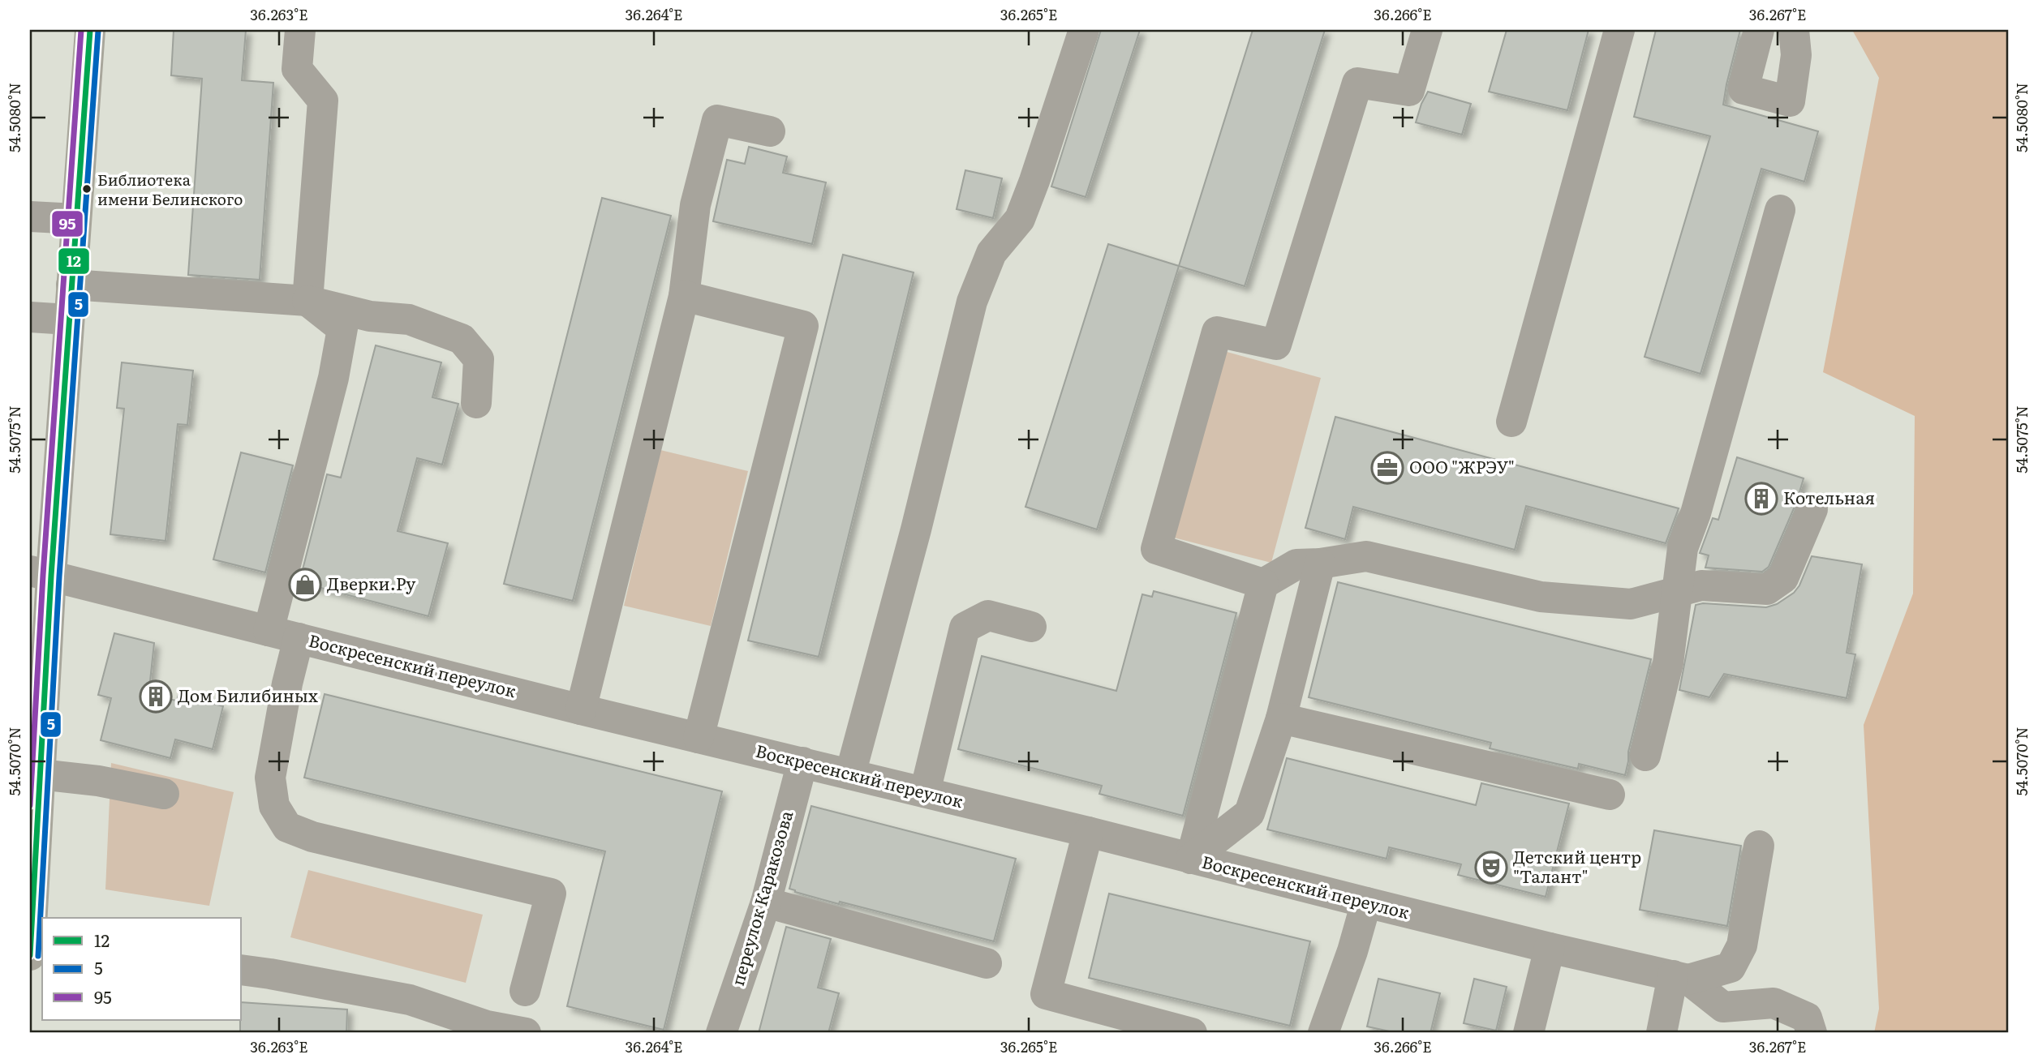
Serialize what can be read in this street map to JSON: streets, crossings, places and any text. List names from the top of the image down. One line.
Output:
{"streets":{"street":["Воскресенский переулок","переулок Каракозова"]},"crossings":[["Воскресенский переулок","переулок Каракозова"]],"places":{"other":["Библиотека имени Белинского"],"office":["ООО \"ЖРЭУ\""],"building":["Котельная","Дом Билибиных"],"shop":["Дверки.Ру"],"theatre":["Детский центр \"Талант\""]},"lines":["transit line 12","transit line 95","transit line 5"],"legend":["12","5","95"],"coordinates":["36.263°E","36.264°E","36.265°E","36.266°E","36.267°E","54.5080°N","54.5075°N","54.5070°N"]}
